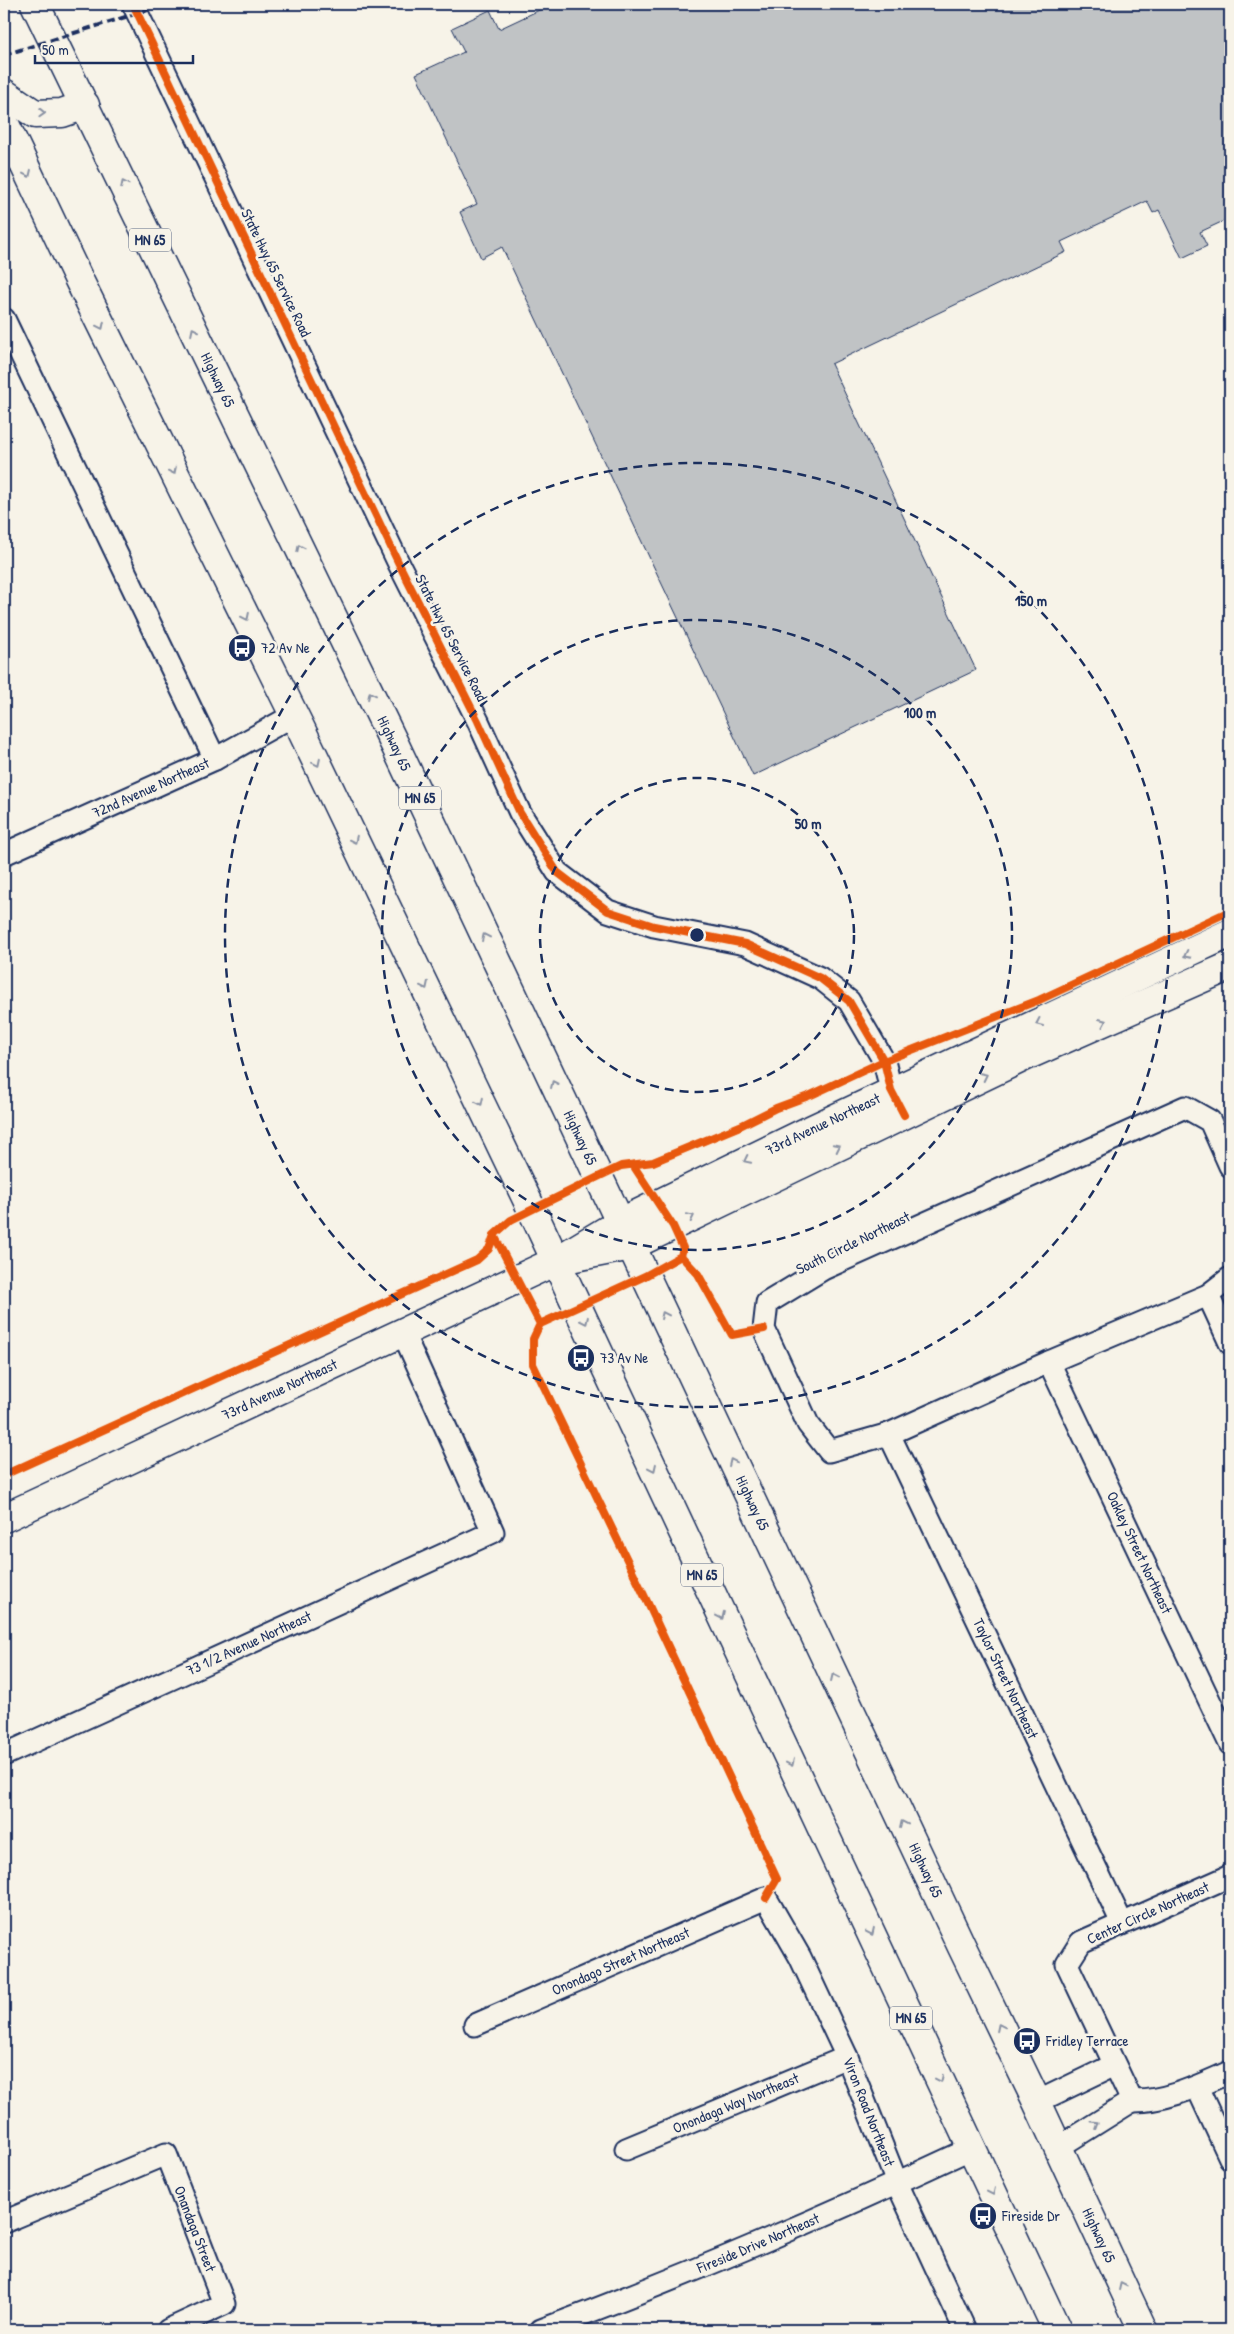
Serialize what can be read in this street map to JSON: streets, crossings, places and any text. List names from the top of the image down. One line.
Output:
{"streets":{"main road":["MN 65","Highway 65","73rd Avenue Northeast"],"street":["State Hwy 65 Service Road","72nd Avenue Northeast","South Circle Northeast","Oakley Street Northeast","73 1/2 Avenue Northeast","Taylor Street Northeast","Center Circle Northeast","Onondago Street Northeast","Onondaga Way Northeast","Viron Road Northeast","Onandaga Street","Fireside Drive Northeast"]},"crossings":[["MN 65","72nd Avenue Northeast"],["MN 65","73rd Avenue Northeast"],["MN 65","Fireside Drive Northeast"],["State Hwy 65 Service Road","73rd Avenue Northeast"],["Highway 65","73rd Avenue Northeast"],["73rd Avenue Northeast","73 1/2 Avenue Northeast"],["South Circle Northeast","Oakley Street Northeast"],["South Circle Northeast","Taylor Street Northeast"],["Taylor Street Northeast","Center Circle Northeast"],["Onondago Street Northeast","Viron Road Northeast"],["Onondaga Way Northeast","Viron Road Northeast"],["Viron Road Northeast","Fireside Drive Northeast"]],"places":{"bus stop":["72 Av Ne","73 Av Ne","Fridley Terrace","Fireside Dr"]},"scale_bar":"50 m","rings":["150 m","100 m","50 m"]}
